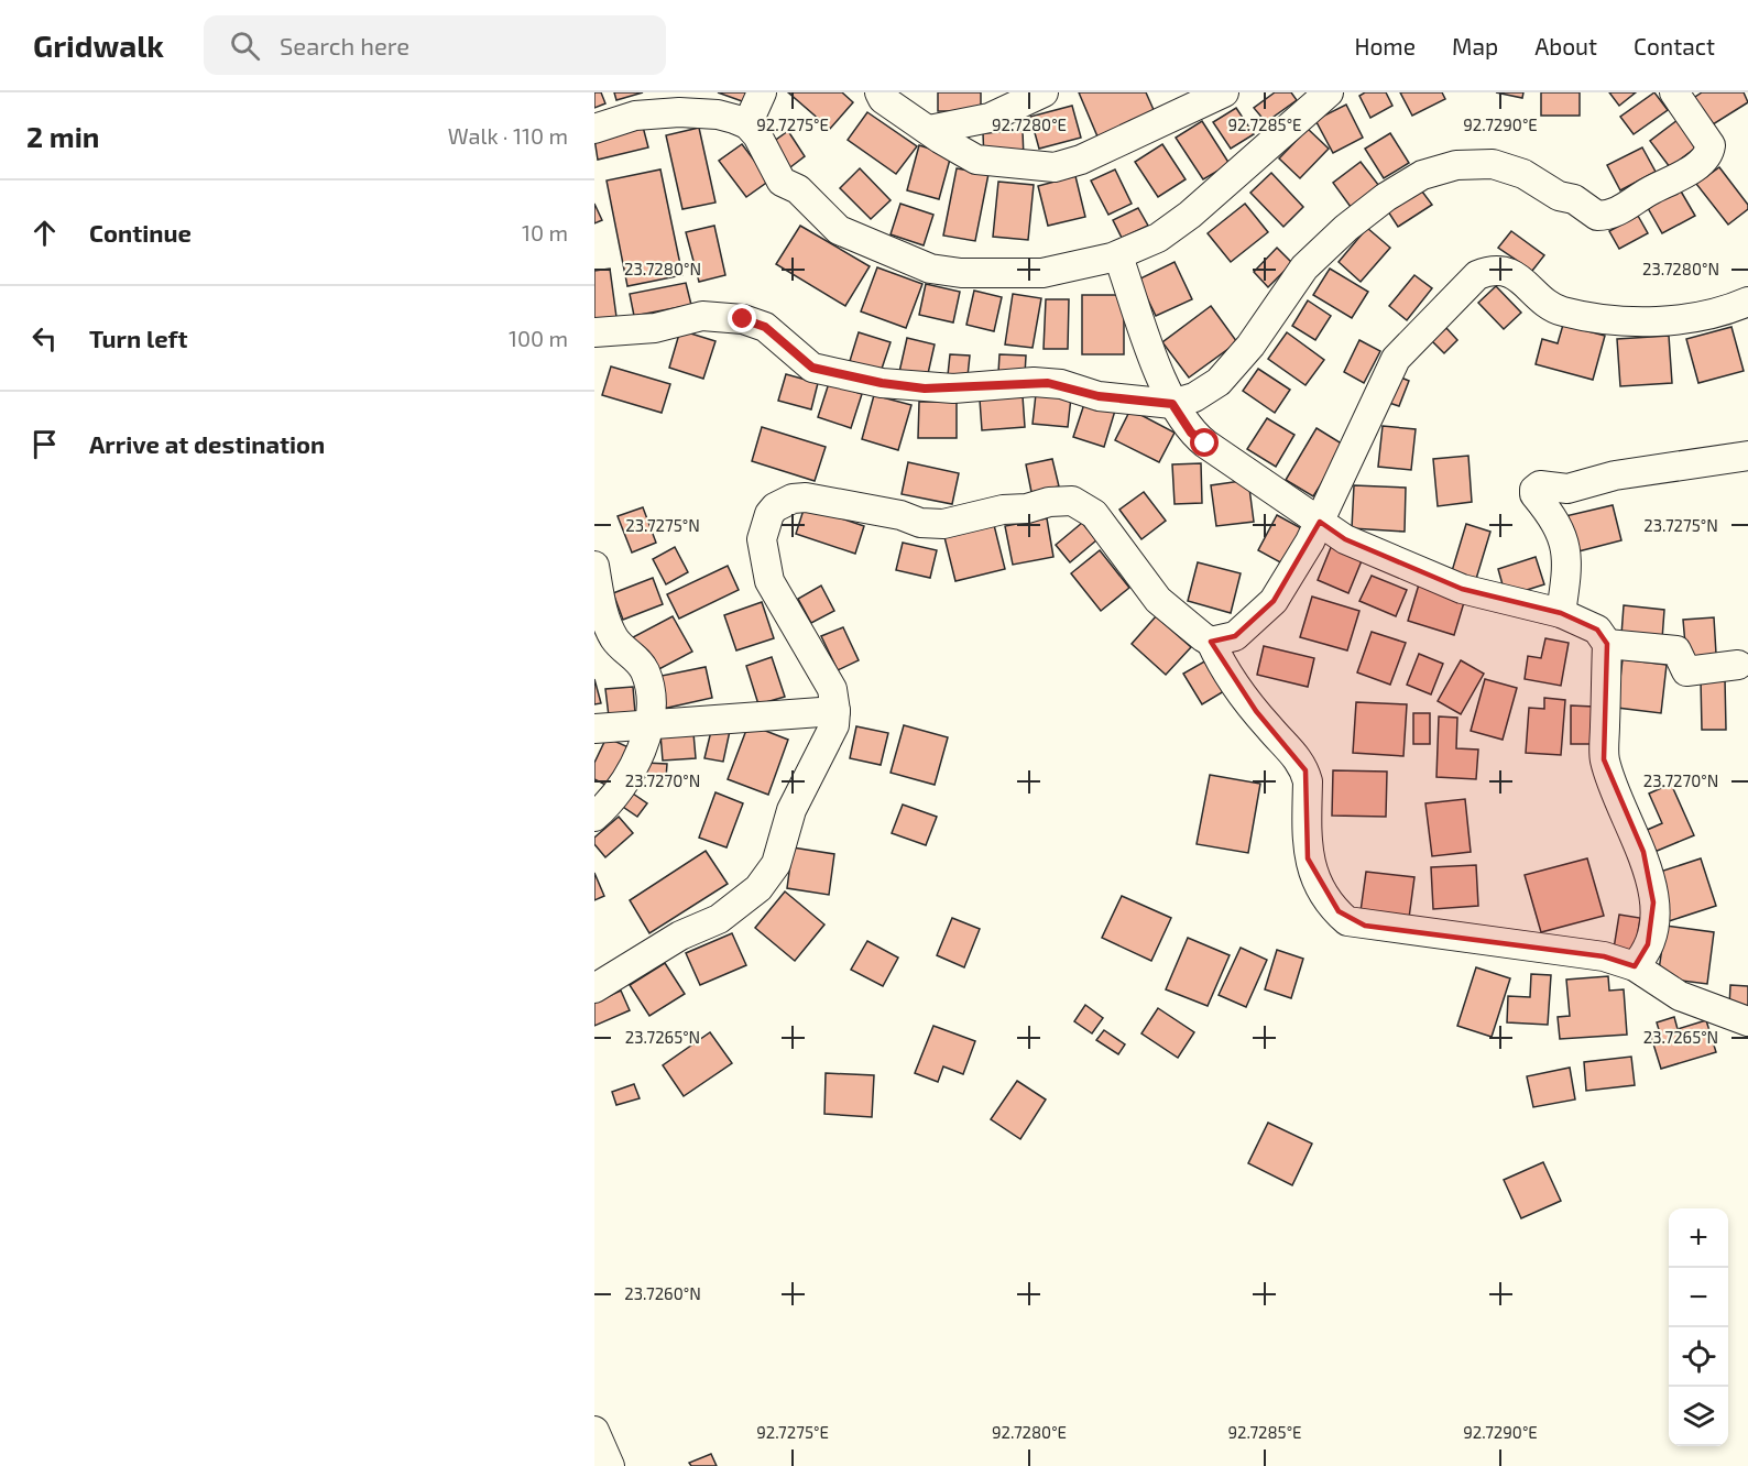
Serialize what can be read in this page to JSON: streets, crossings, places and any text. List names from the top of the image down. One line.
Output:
{"page":{"header":"Gridwalk","search":"Search here","nav":["Home","Map","About","Contact"],"heading":["2 min","Walk · 110 m"],"list":[["Continue","10 m"],["Turn left","100 m"],"Arrive at destination"],"map_buttons":["+","−"]},"coordinates":["92.7275°E","92.7280°E","92.7285°E","92.7290°E","23.7280°N","23.7275°N","23.7270°N","23.7265°N","23.7260°N"]}
